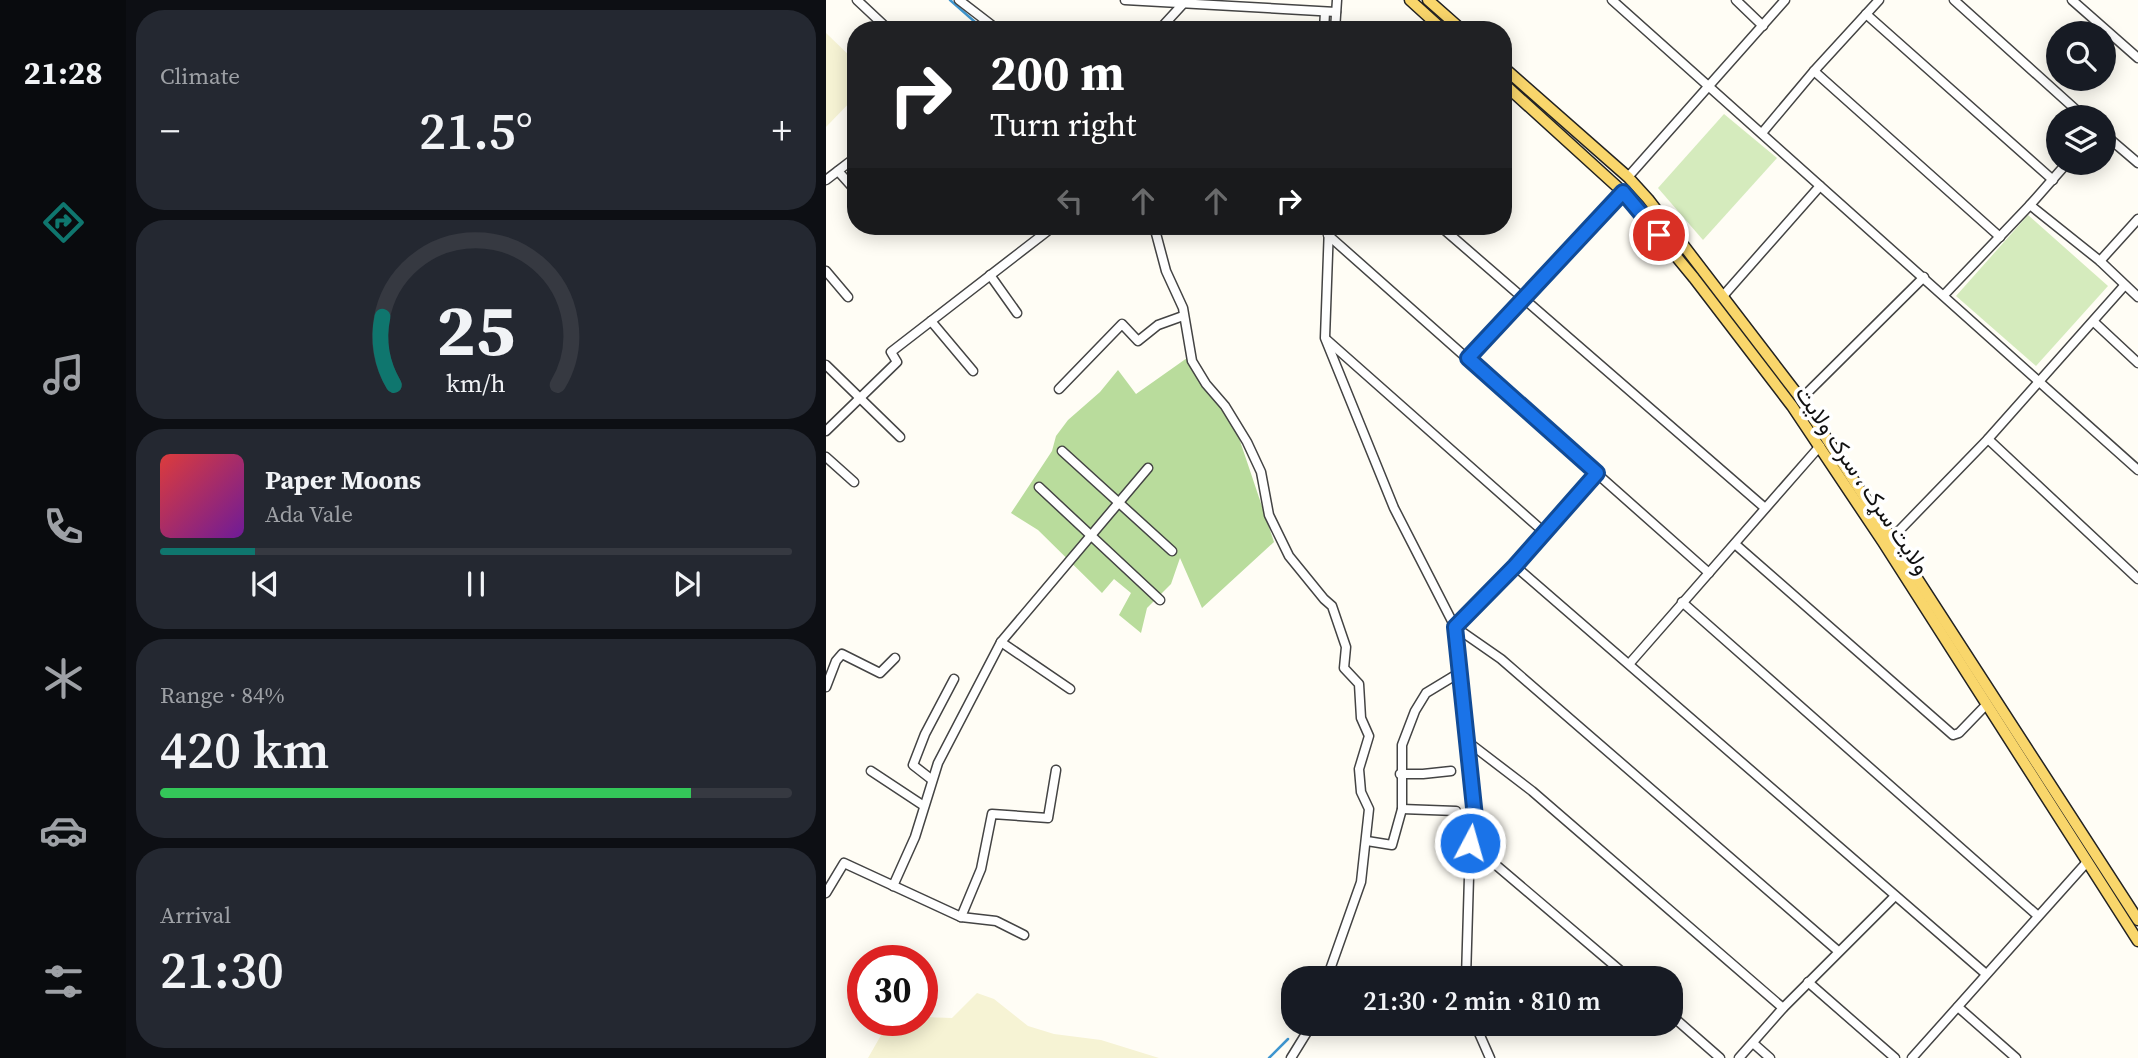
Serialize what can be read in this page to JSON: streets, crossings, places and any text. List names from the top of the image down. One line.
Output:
{"streets":{"main road":["ولایت سړک ، سرک ولایت"]},"page":{"tabs":"21:28","tile":["Climate",["Range · 84%","420 km"],["Arrival","21:30"]],"turn":["200 m","Turn right"],"heat":["−","21.5°","+"],"song":["Paper Moons","Ada Vale"],"limit":"30","trip":"21:30 · 2 min · 810 m","gauge":["25","km/h"]}}
